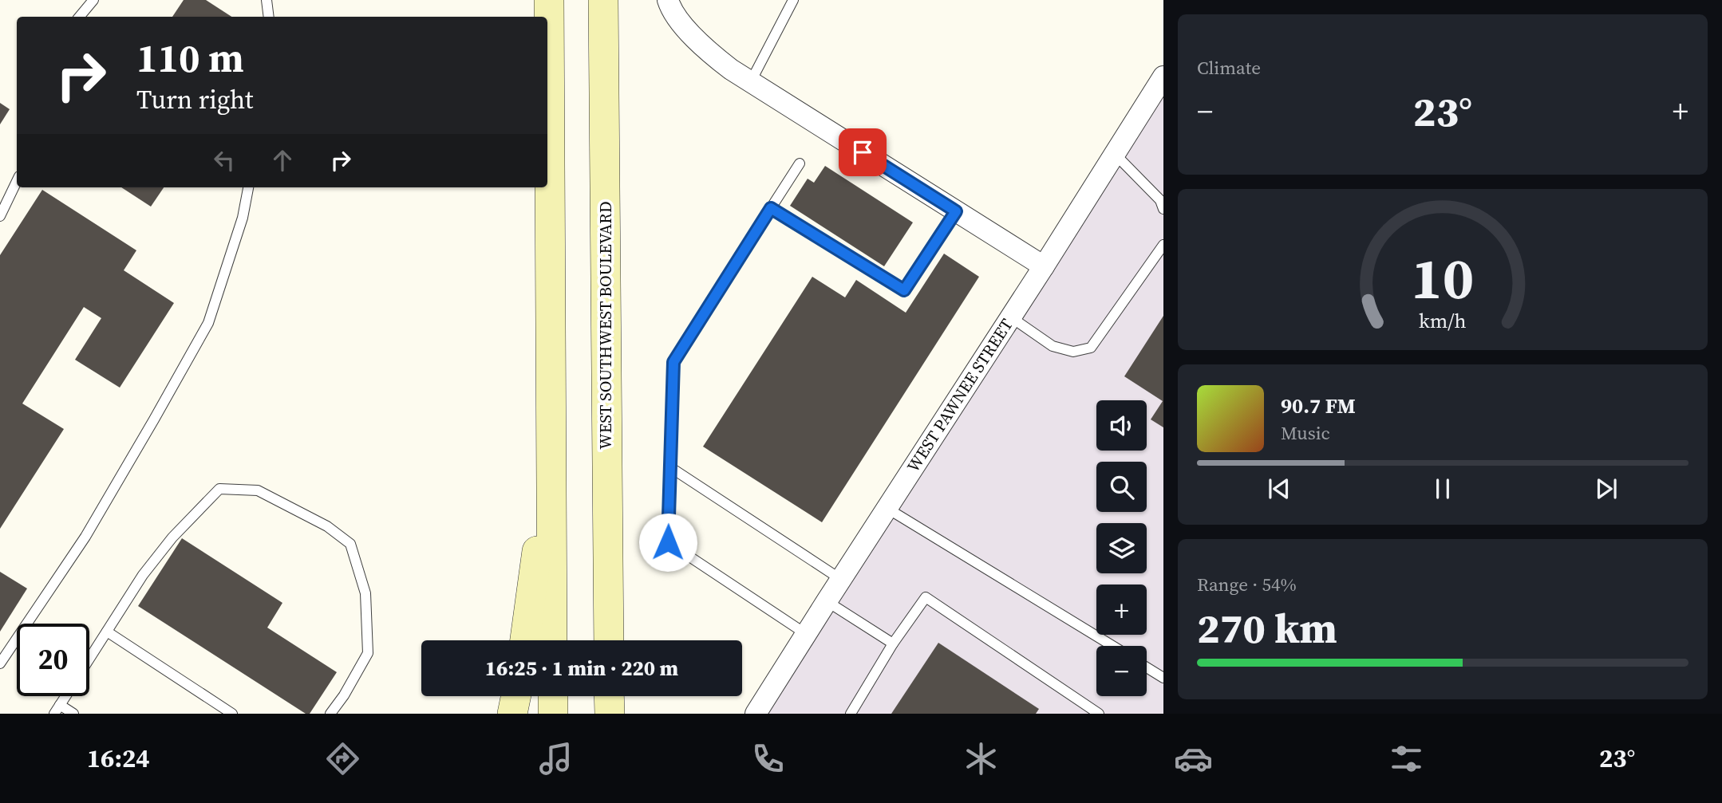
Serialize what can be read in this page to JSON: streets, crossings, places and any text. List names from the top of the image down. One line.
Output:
{"streets":{"main road":["WEST SOUTHWEST BOULEVARD"],"street":["WEST PAWNEE STREET"]},"page":{"tile":["Climate",["Range · 54%","270 km"]],"turn":["110 m","Turn right"],"heat":["−","23°","+"],"song":["90.7 FM","Music"],"map_buttons":["+","−"],"limit":"20","trip":"16:25 · 1 min · 220 m","tabs":["16:24","23°"],"gauge":["10","km/h"]}}
